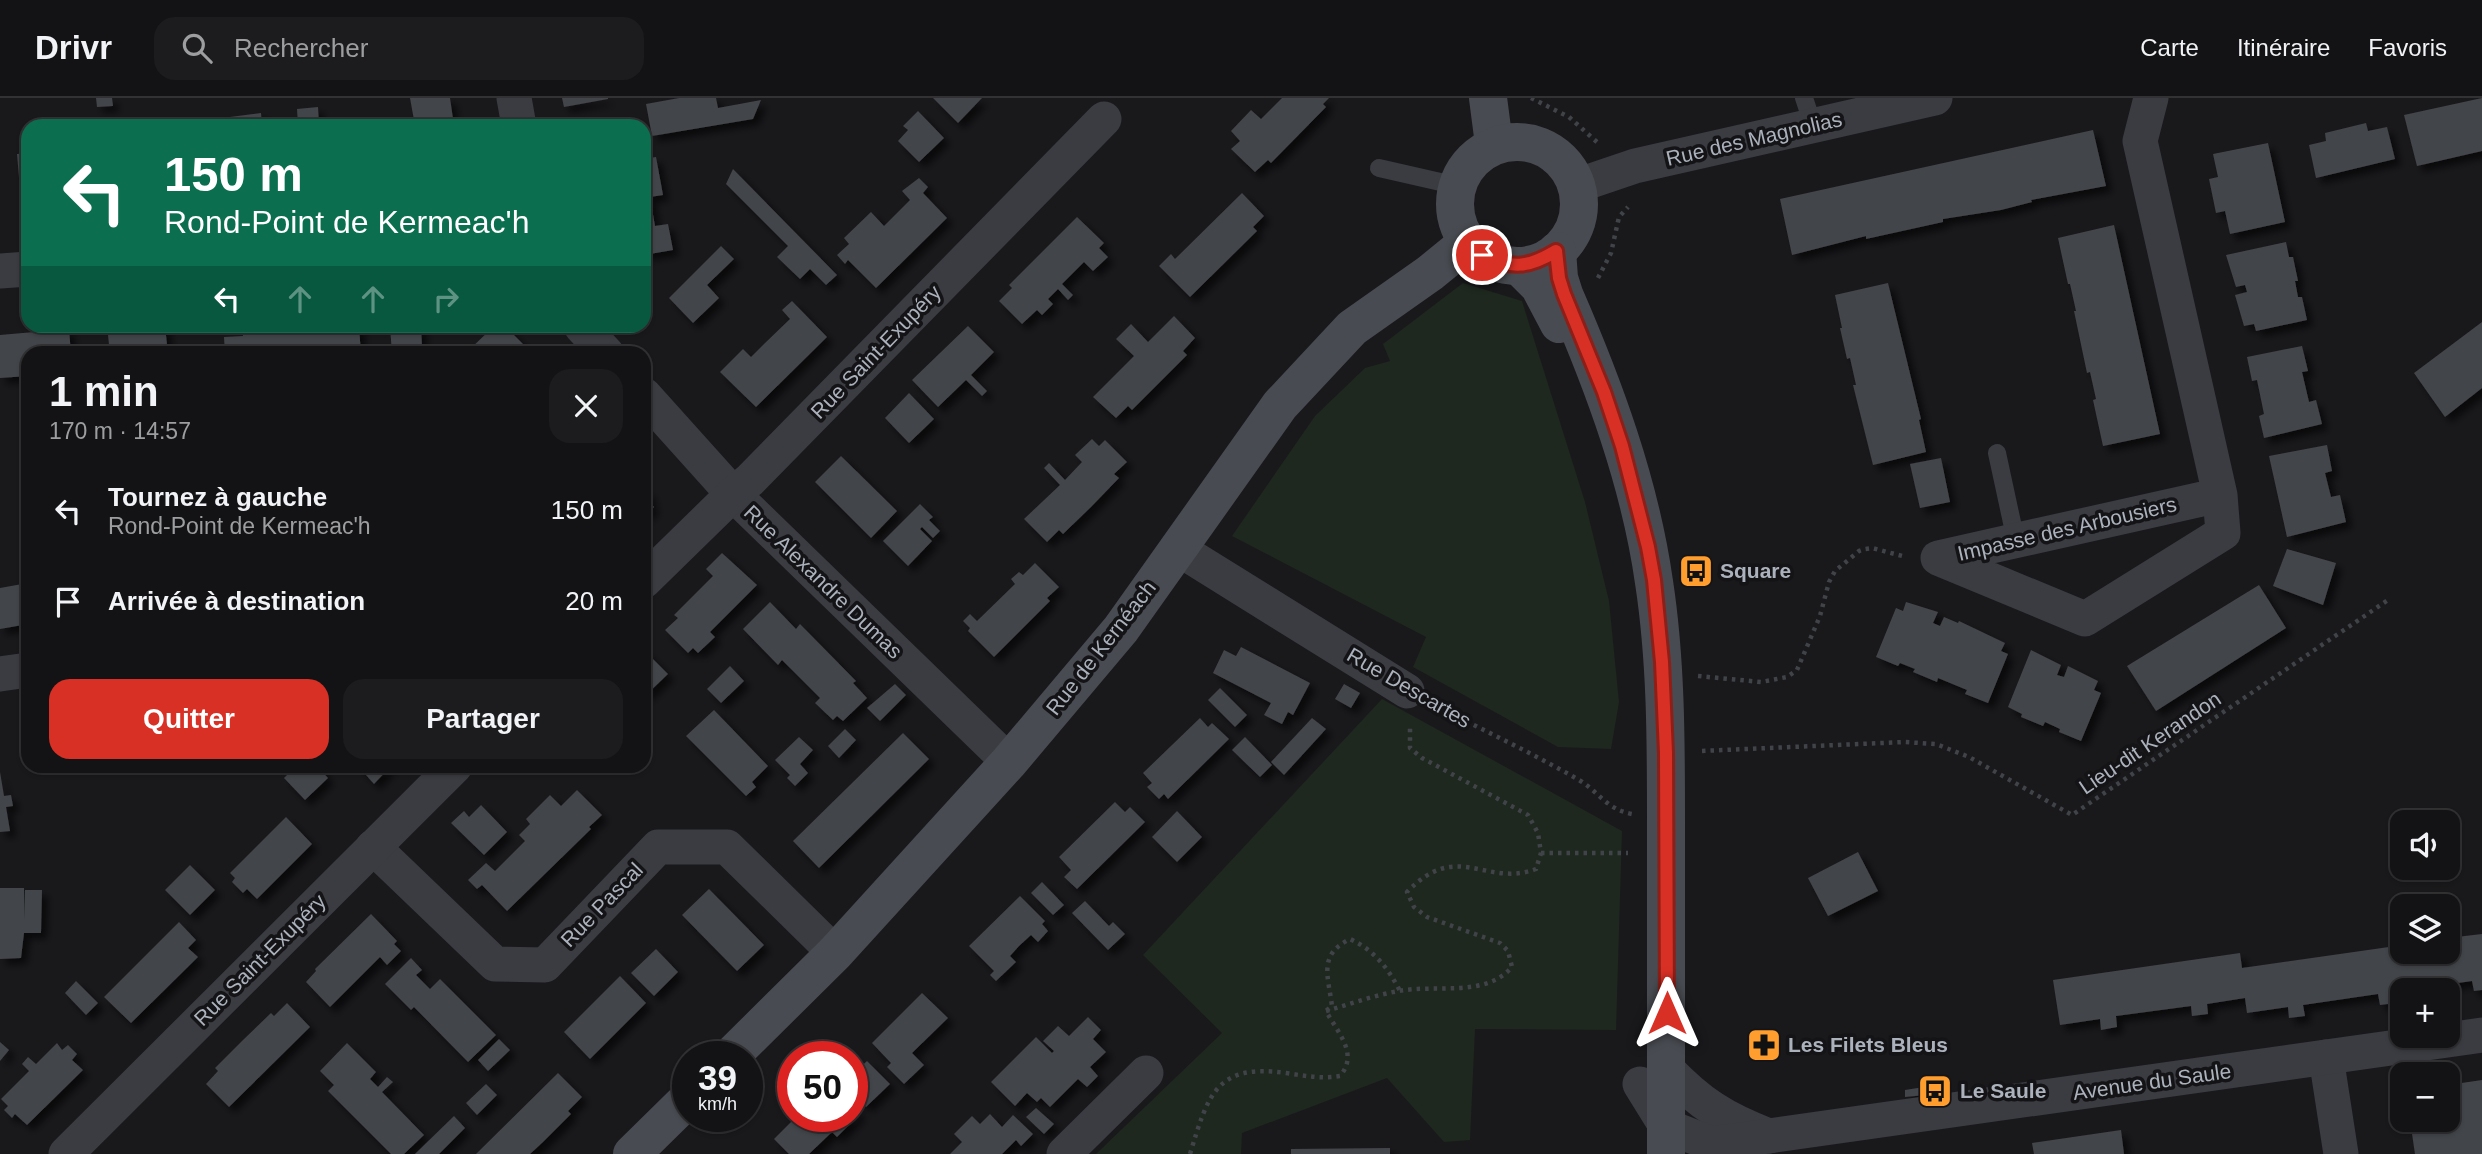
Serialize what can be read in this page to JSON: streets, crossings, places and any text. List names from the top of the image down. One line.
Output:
{"streets":{"main road":["Rue de Kernéach"],"street":["Rue des Magnolias","Rue Saint-Exupéry","Impasse des Arbousiers","Rue Alexandre Dumas","Rue Descartes","Rue Pascal","Avenue du Saule"],"path":["Lieu-dit Kerandon"]},"crossings":[["Rue des Magnolias","Rue de Kernéach"],["Rue Saint-Exupéry","Rue Alexandre Dumas"],["Rue Saint-Exupéry","Rue Pascal"],["Rue Alexandre Dumas","Rue de Kernéach"],["Rue de Kernéach","Rue Descartes"],["Rue de Kernéach","Rue Pascal"]],"places":{"bus stop":["Square","Le Saule"],"pharmacy":["Les Filets Bleus"]},"page":{"header":"Drivr","search":"Rechercher","nav":["Carte","Itinéraire","Favoris"],"turn":["150 m","Rond-Point de Kermeac'h"],"heading":["1 min","170 m · 14:57"],"list":[{"name":"Tournez à gauche","note":"Rond-Point de Kermeac'h","value":"150 m"},{"name":"Arrivée à destination","value":"20 m"}],"buttons":["Quitter","Partager"],"map_buttons":["+","−"],"speed":"39 km/h","limit":"50"}}
